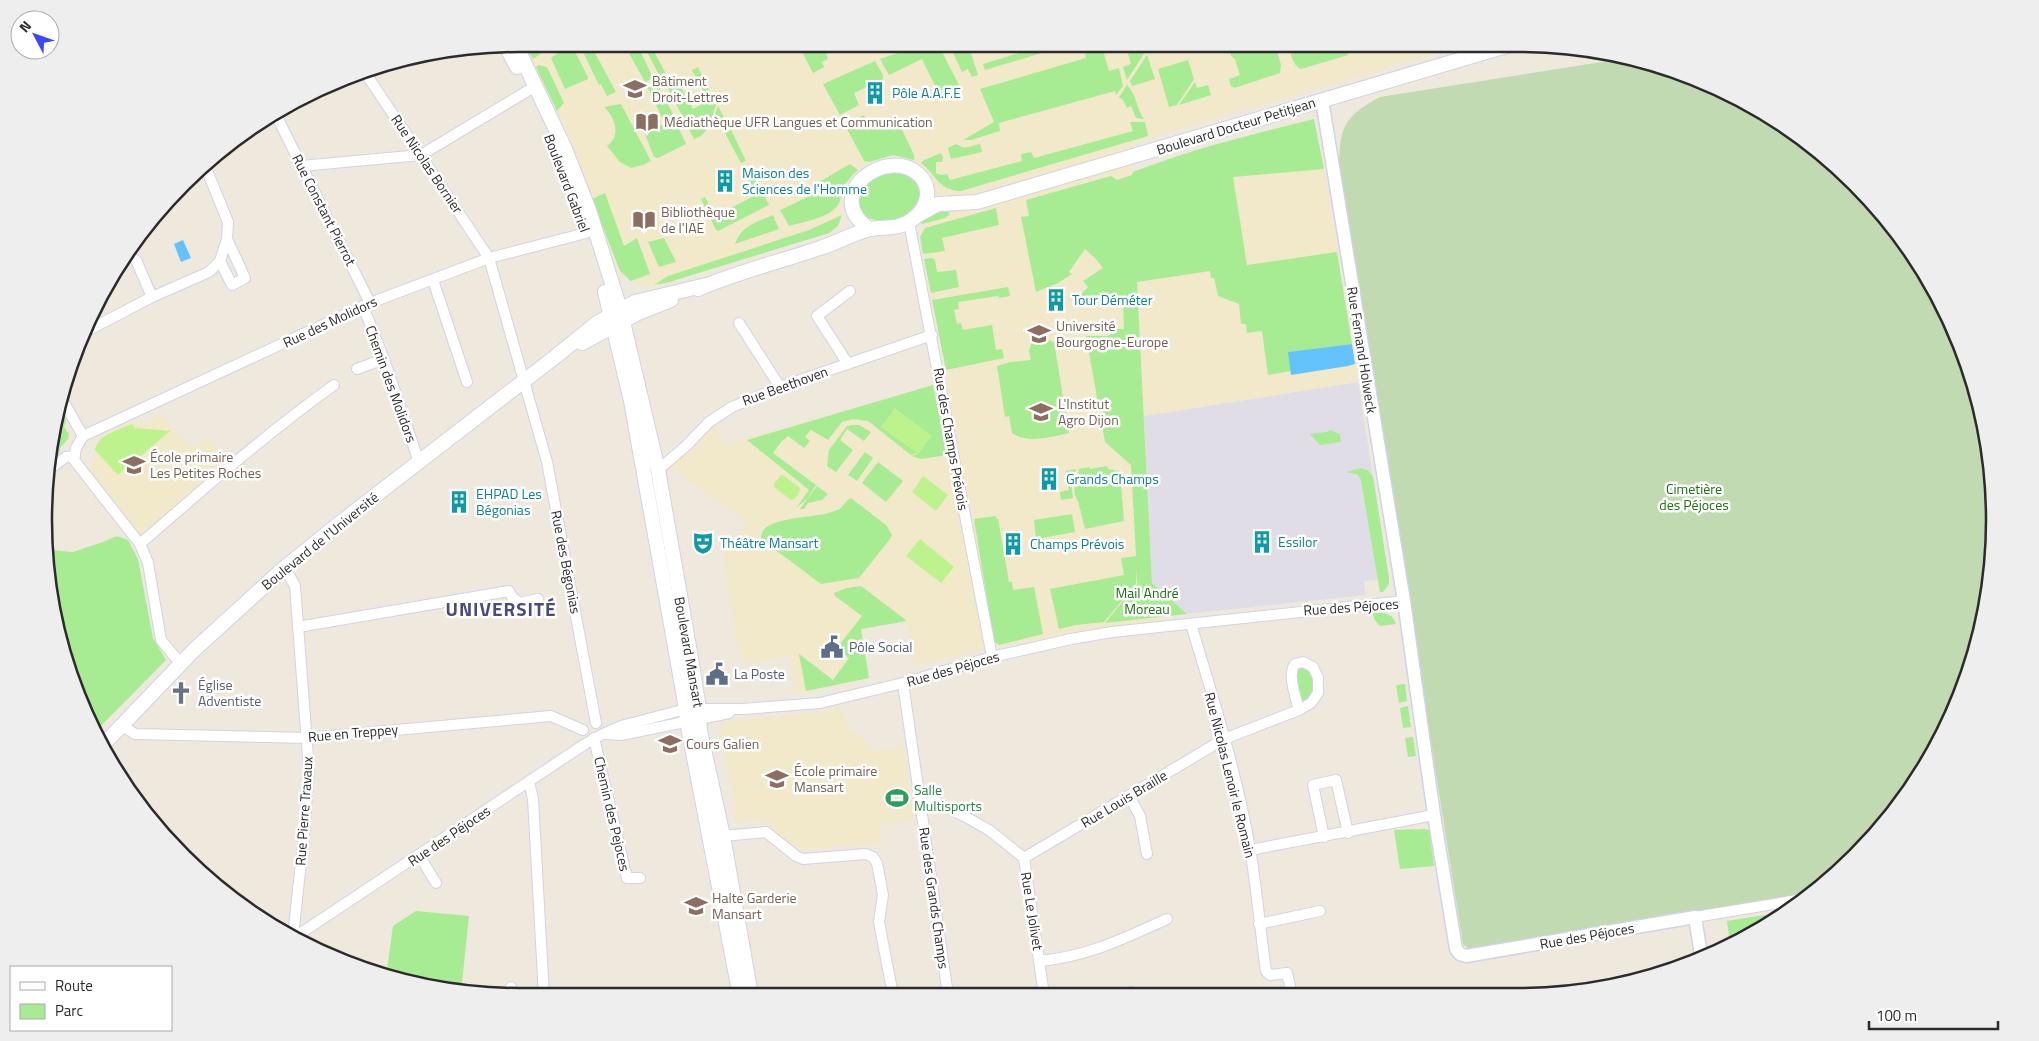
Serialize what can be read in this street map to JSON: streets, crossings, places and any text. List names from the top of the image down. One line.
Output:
{"streets":{"main road":["Boulevard Docteur Petitjean","Boulevard Gabriel","Boulevard de l'Université","Boulevard Mansart"],"street":["Rue Nicolas Bornier","Rue Constant Pierrot","Rue des Molidors","Rue Fernand Holweck","Chemin des Molidors","Rue Beethoven","Rue des Champs Prévois","Rue des Bégonias","Rue des Péjoces","Rue en Treppey","Rue Nicolas Lenoir le Romain","Rue Louis Braille","Rue Pierre Travaux","Chemin des Pejoces","Rue des Grands Champs","Rue Le Jolivet"]},"crossings":[["Boulevard Docteur Petitjean","Rue Fernand Holweck"],["Boulevard Docteur Petitjean","Rue des Champs Prévois"],["Rue Nicolas Bornier","Rue des Molidors"],["Rue Nicolas Bornier","Rue des Bégonias"],["Boulevard Gabriel","Rue des Molidors"],["Boulevard Gabriel","Boulevard de l'Université"],["Boulevard Gabriel","Boulevard Mansart"],["Rue Constant Pierrot","Rue des Molidors"],["Rue Constant Pierrot","Chemin des Molidors"],["Rue des Molidors","Chemin des Molidors"],["Rue des Molidors","Rue des Bégonias"],["Rue Fernand Holweck","Rue des Péjoces"],["Chemin des Molidors","Boulevard de l'Université"],["Rue Beethoven","Rue des Champs Prévois"],["Rue Beethoven","Boulevard Mansart"],["Rue des Champs Prévois","Rue des Péjoces"],["Boulevard de l'Université","Rue des Bégonias"],["Boulevard de l'Université","Boulevard Mansart"],["Boulevard de l'Université","Rue en Treppey"],["Boulevard de l'Université","Rue Pierre Travaux"],["Rue des Péjoces","Boulevard Mansart"],["Rue des Péjoces","Rue Nicolas Lenoir le Romain"],["Rue des Péjoces","Chemin des Pejoces"],["Rue des Péjoces","Rue des Grands Champs"],["Rue en Treppey","Rue Pierre Travaux"],["Rue Nicolas Lenoir le Romain","Rue Louis Braille"],["Rue Louis Braille","Rue Le Jolivet"],["Rue des Grands Champs","Rue Le Jolivet"]],"districts":["UNIVERSITÉ"],"parks":["Cimetière des Péjoces","Mail André Moreau"],"places":{"school or university":["Bâtiment Droit-Lettres","Université Bourgogne-Europe","L'Institut Agro Dijon","École primaire Les Petites Roches","Cours Galien","École primaire Mansart","Halte Garderie Mansart"],"building":["Pôle A.A.F.E","Maison des Sciences de l'Homme","Tour Déméter","Grands Champs","EHPAD Les Bégonias","Essilor","Champs Prévois"],"library":["Médiathèque UFR Langues et Communication","Bibliothèque de l'IAE"],"theatre":["Théâtre Mansart"],"public building":["Pôle Social","La Poste"],"church":["Église Adventiste"],"sports":["Salle Multisports"]},"legend":["Route","Parc"],"scale_bar":"100 m","north":"top left"}
